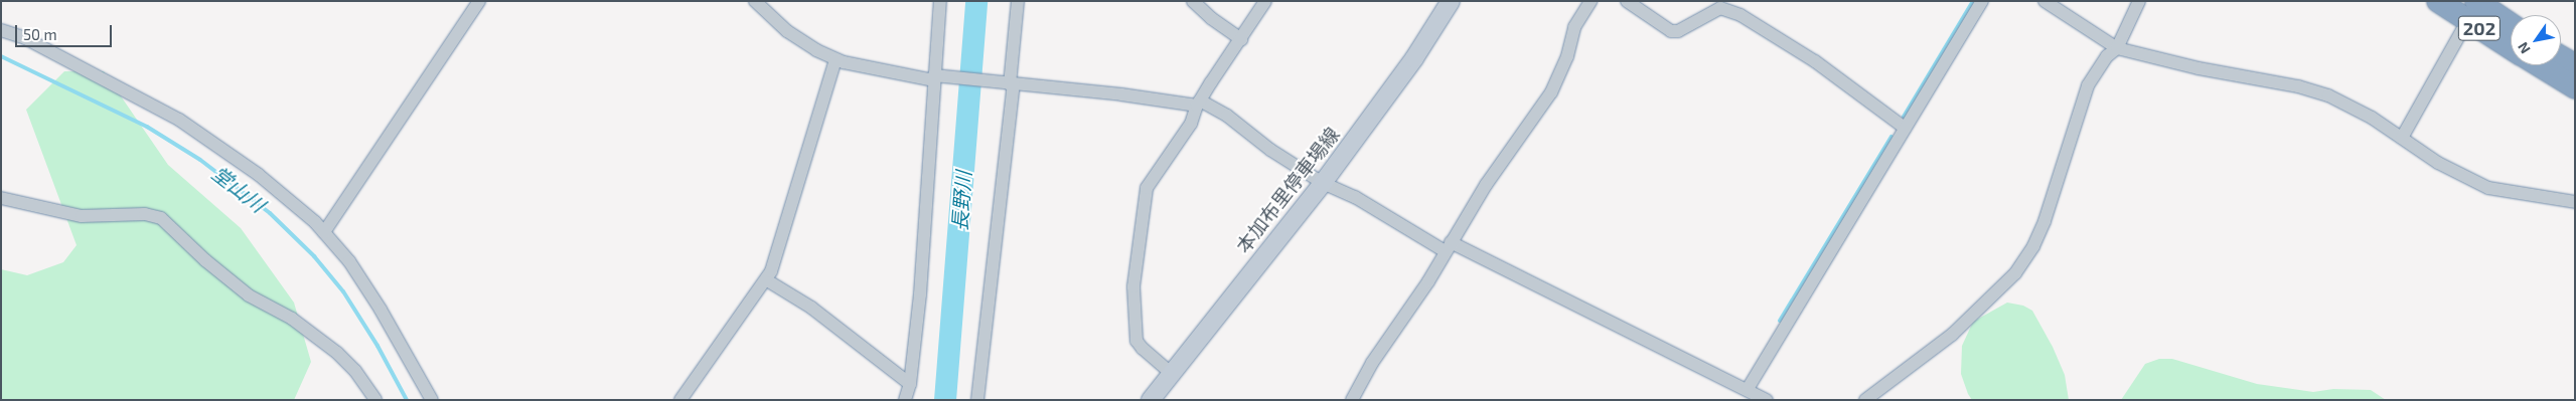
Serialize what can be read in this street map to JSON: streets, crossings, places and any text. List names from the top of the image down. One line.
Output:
{"streets":{"highway":["202"],"main road":["本加布里停車場線"]},"water":["堂山川","長野川"],"scale_bar":"50 m","north":"bottom left"}
